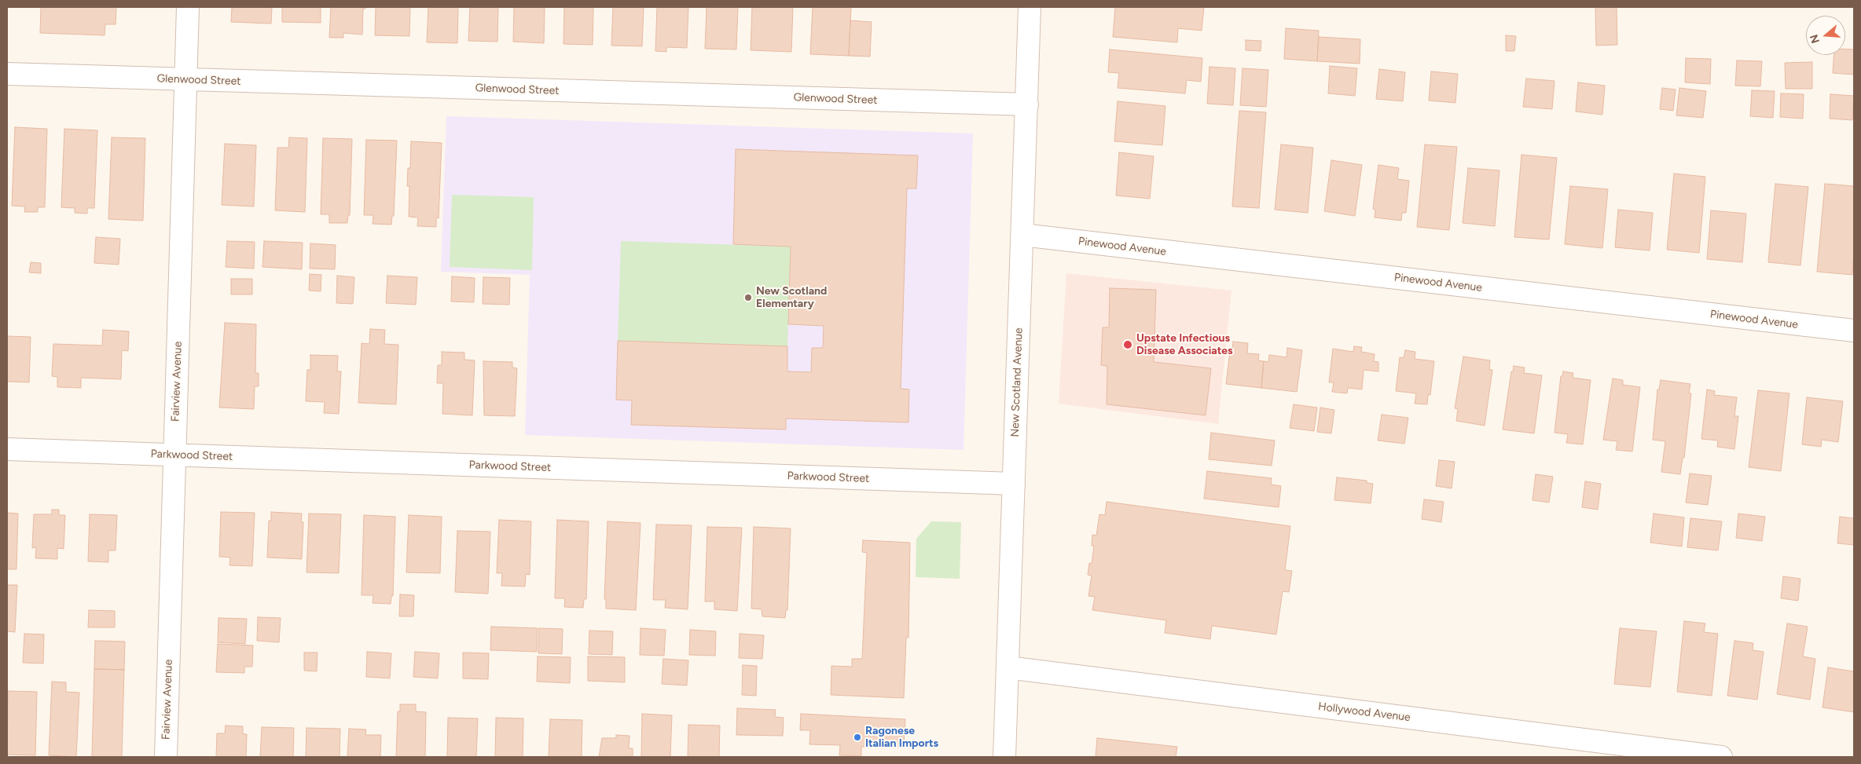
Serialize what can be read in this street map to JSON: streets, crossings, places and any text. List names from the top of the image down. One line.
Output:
{"streets":{"street":["Glenwood Street","Pinewood Avenue","Fairview Avenue","New Scotland Avenue","Parkwood Street","Hollywood Avenue"]},"crossings":[["Glenwood Street","Fairview Avenue"],["Glenwood Street","New Scotland Avenue"],["Pinewood Avenue","New Scotland Avenue"],["Fairview Avenue","Parkwood Street"],["New Scotland Avenue","Parkwood Street"],["New Scotland Avenue","Hollywood Avenue"]],"places":["New Scotland Elementary","Upstate Infectious Disease Associates","Ragonese Italian Imports"],"north":"left"}
